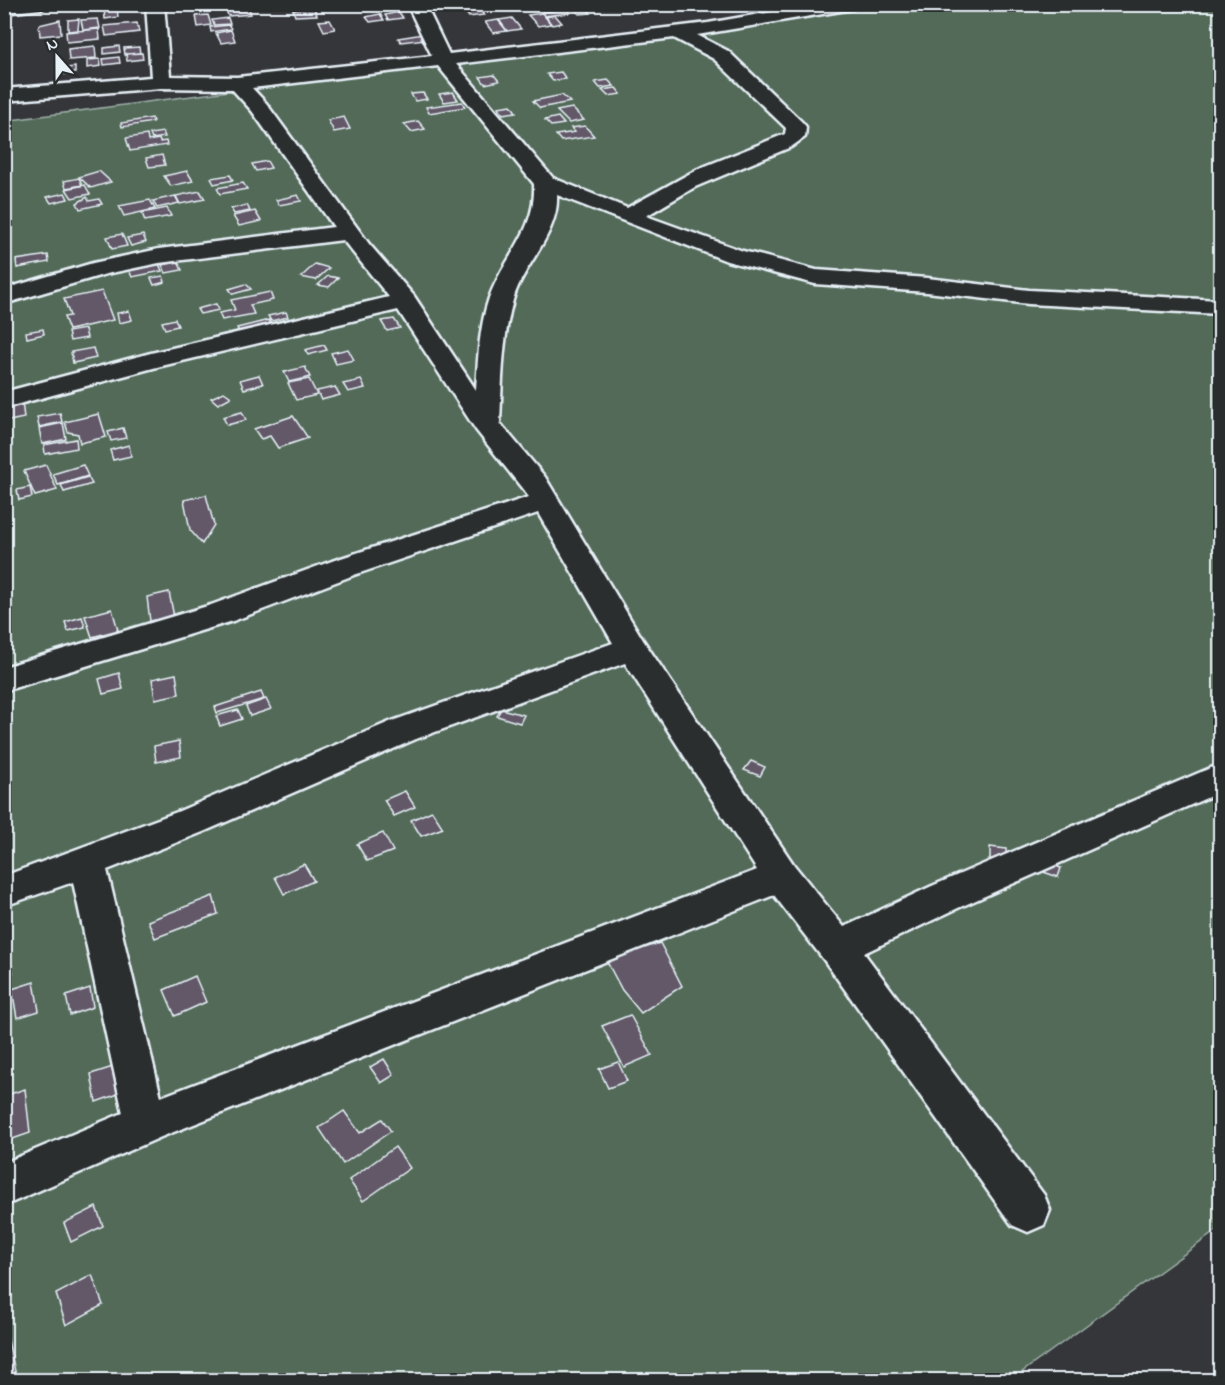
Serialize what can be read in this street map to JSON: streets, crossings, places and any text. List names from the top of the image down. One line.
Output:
{"north":"top"}
